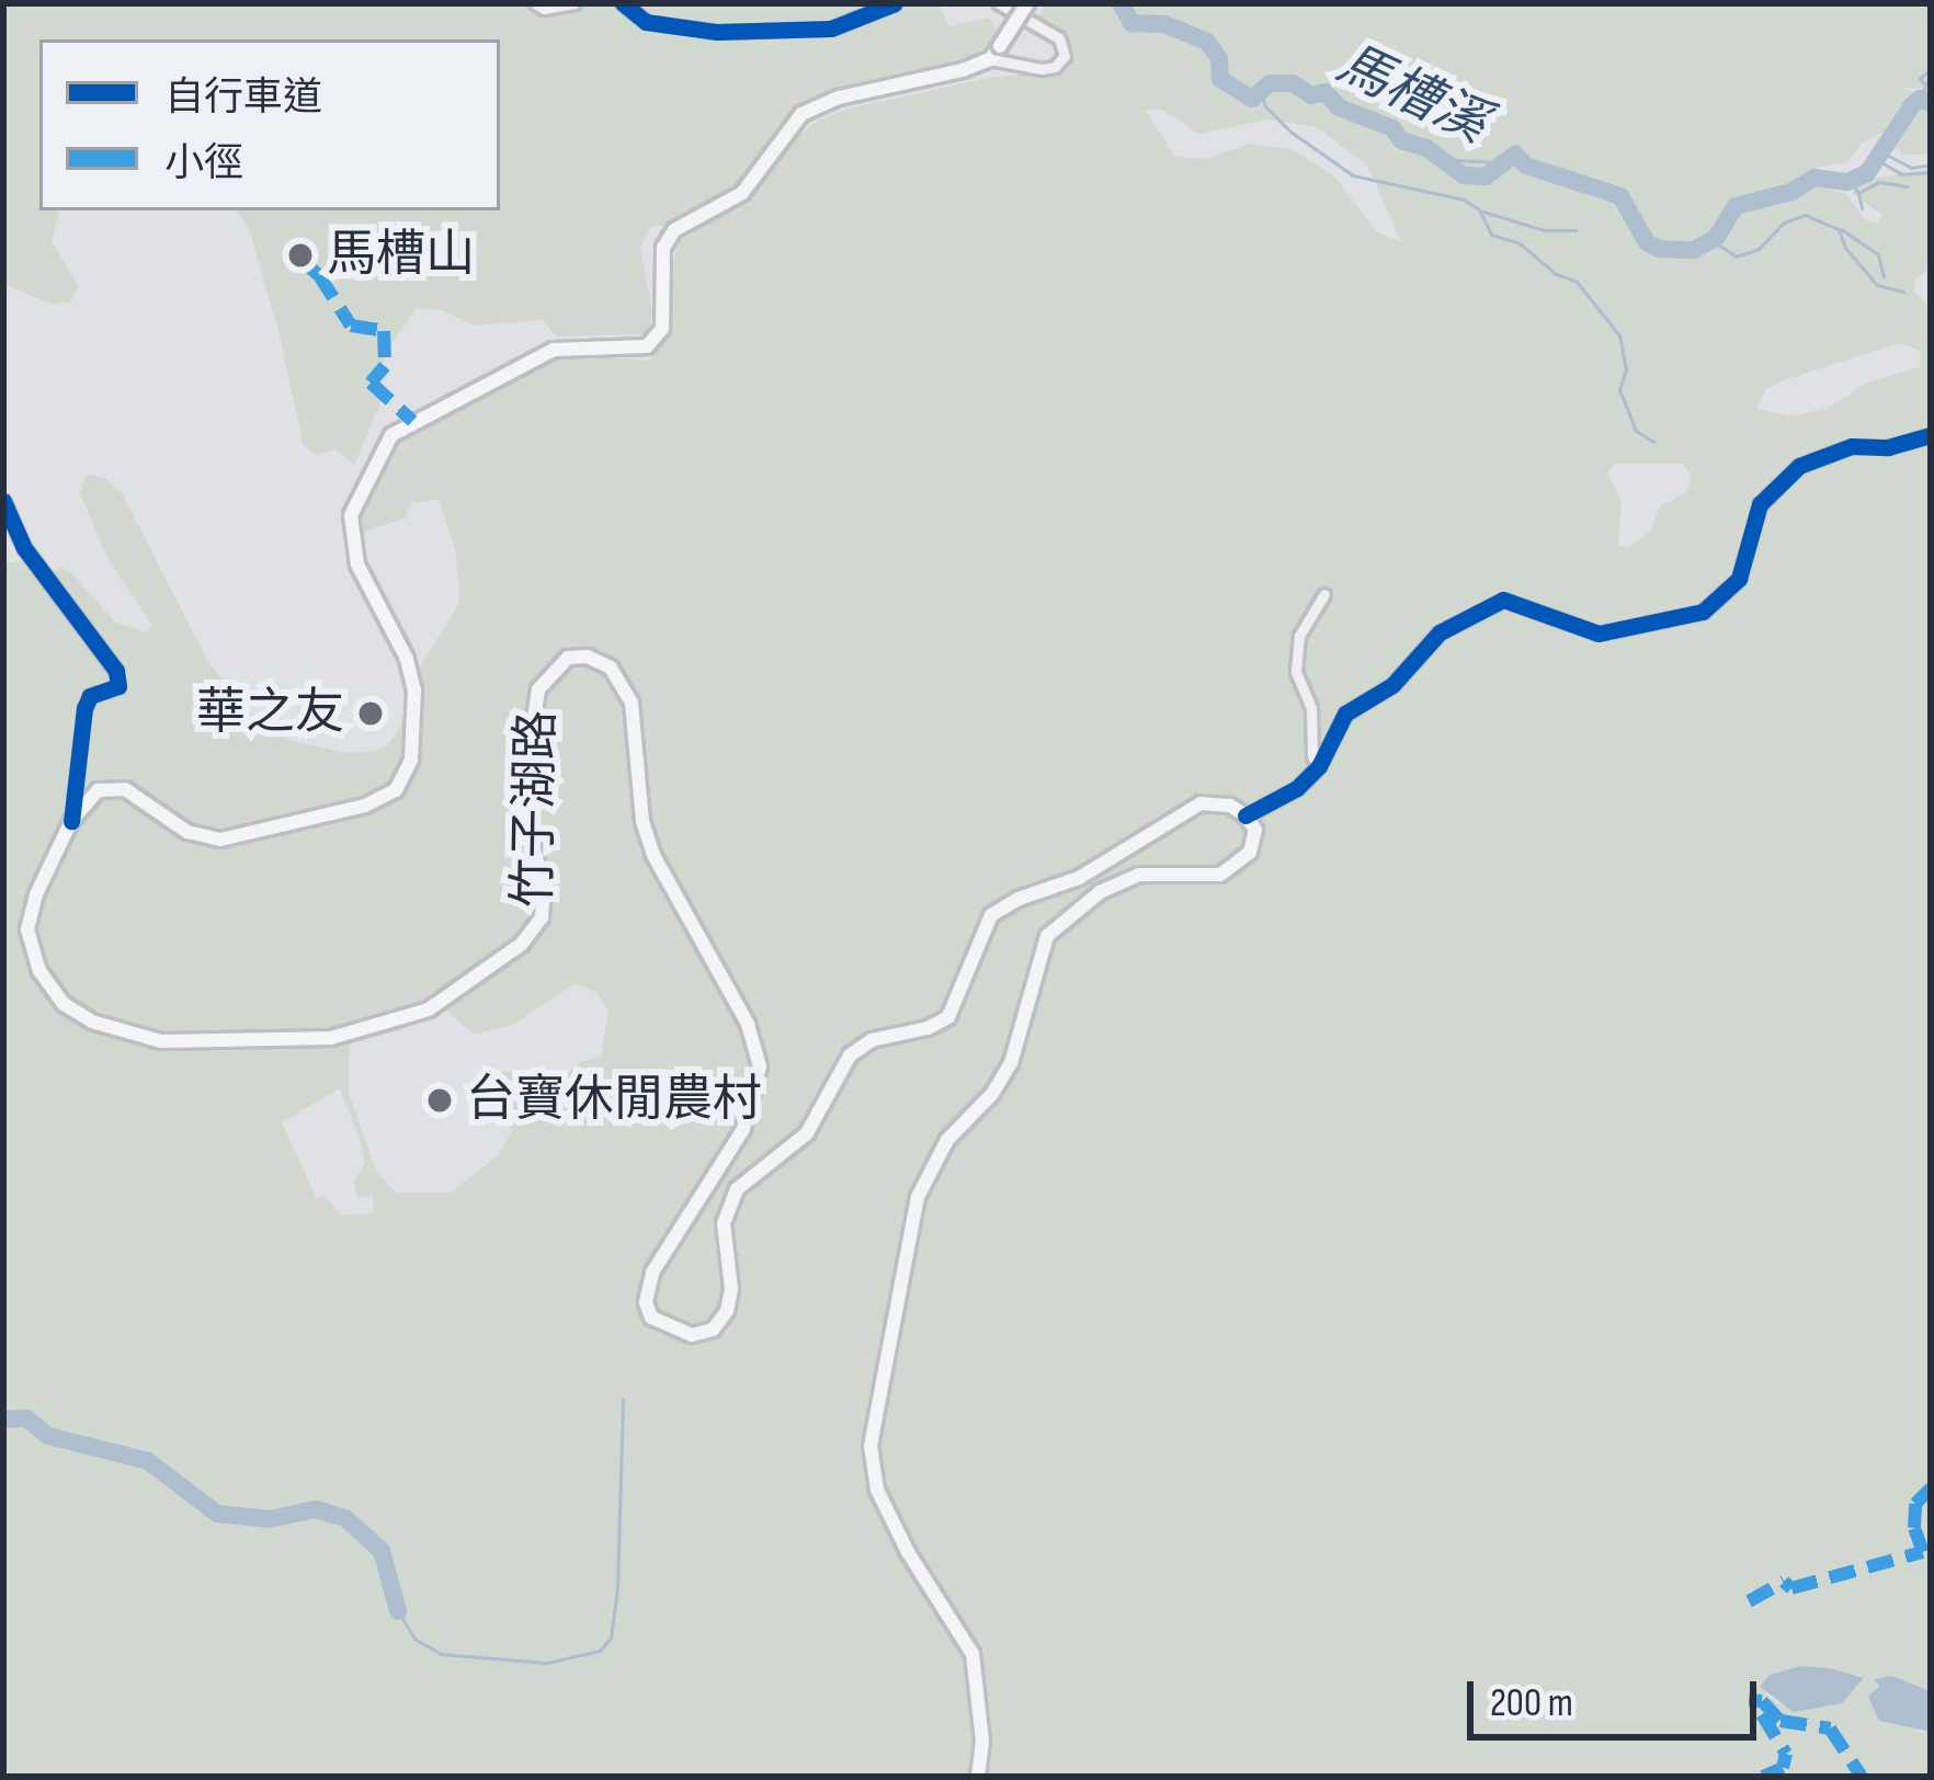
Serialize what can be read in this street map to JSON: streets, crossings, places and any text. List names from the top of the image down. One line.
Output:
{"streets":{"main road":["竹子湖路"]},"water":["馬槽溪"],"places":["馬槽山","華之友","台寶休閒農村"],"legend":["自行車道","小徑"],"scale_bar":"200 m"}
